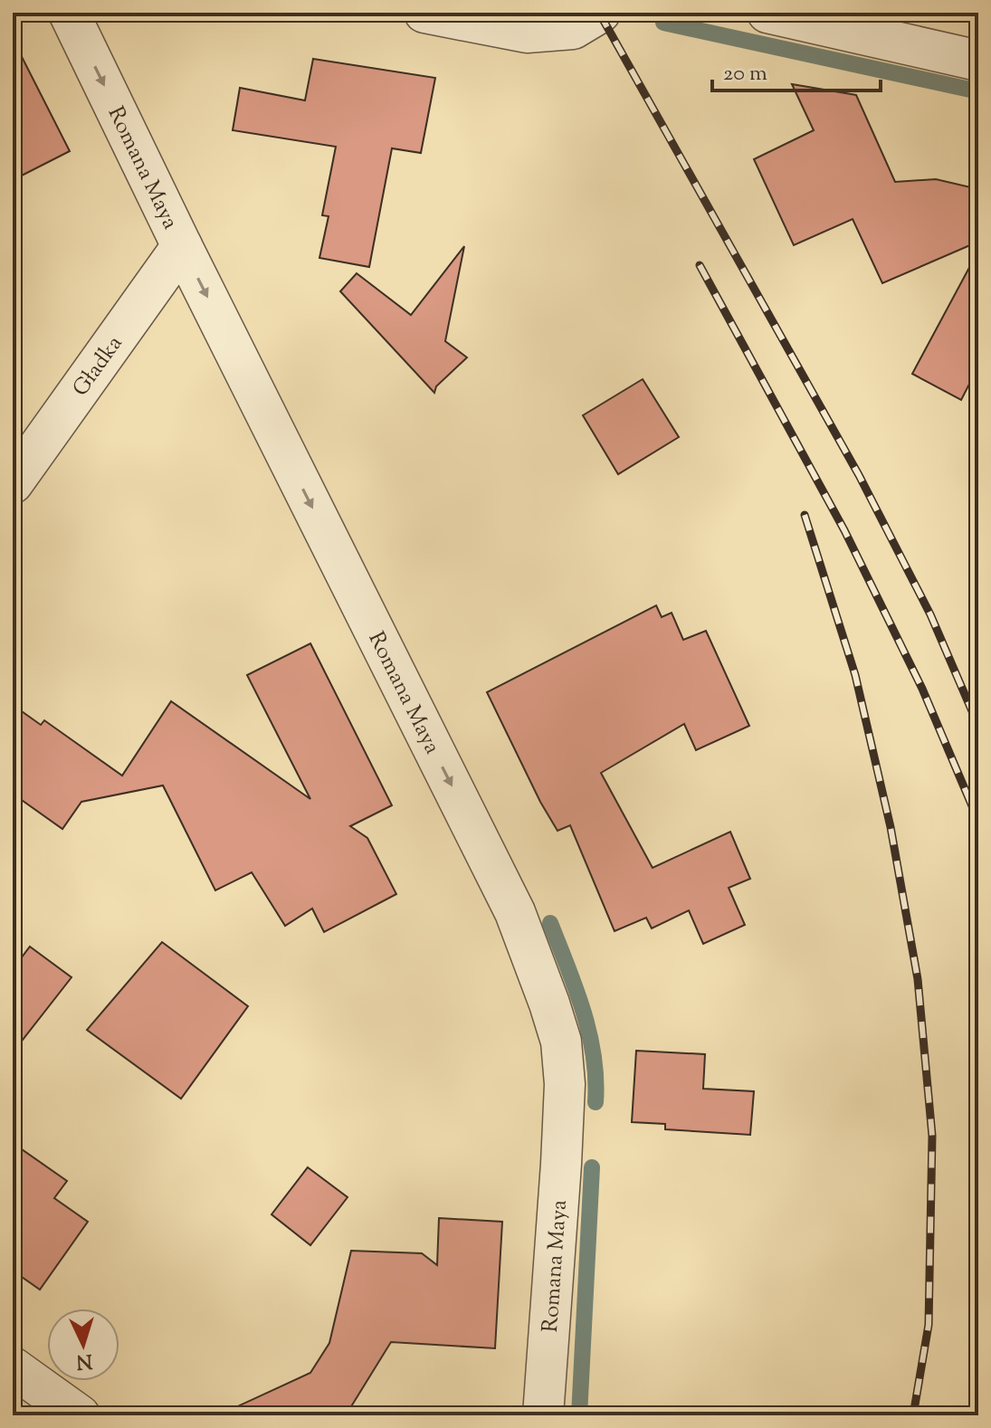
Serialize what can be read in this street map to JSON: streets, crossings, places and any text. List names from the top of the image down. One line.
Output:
{"streets":{"street":["Romana Maya","Gładka"]},"crossings":[["Romana Maya","Gładka"]],"one_way":["Romana Maya"],"scale_bar":"20 m","north":"bottom"}
